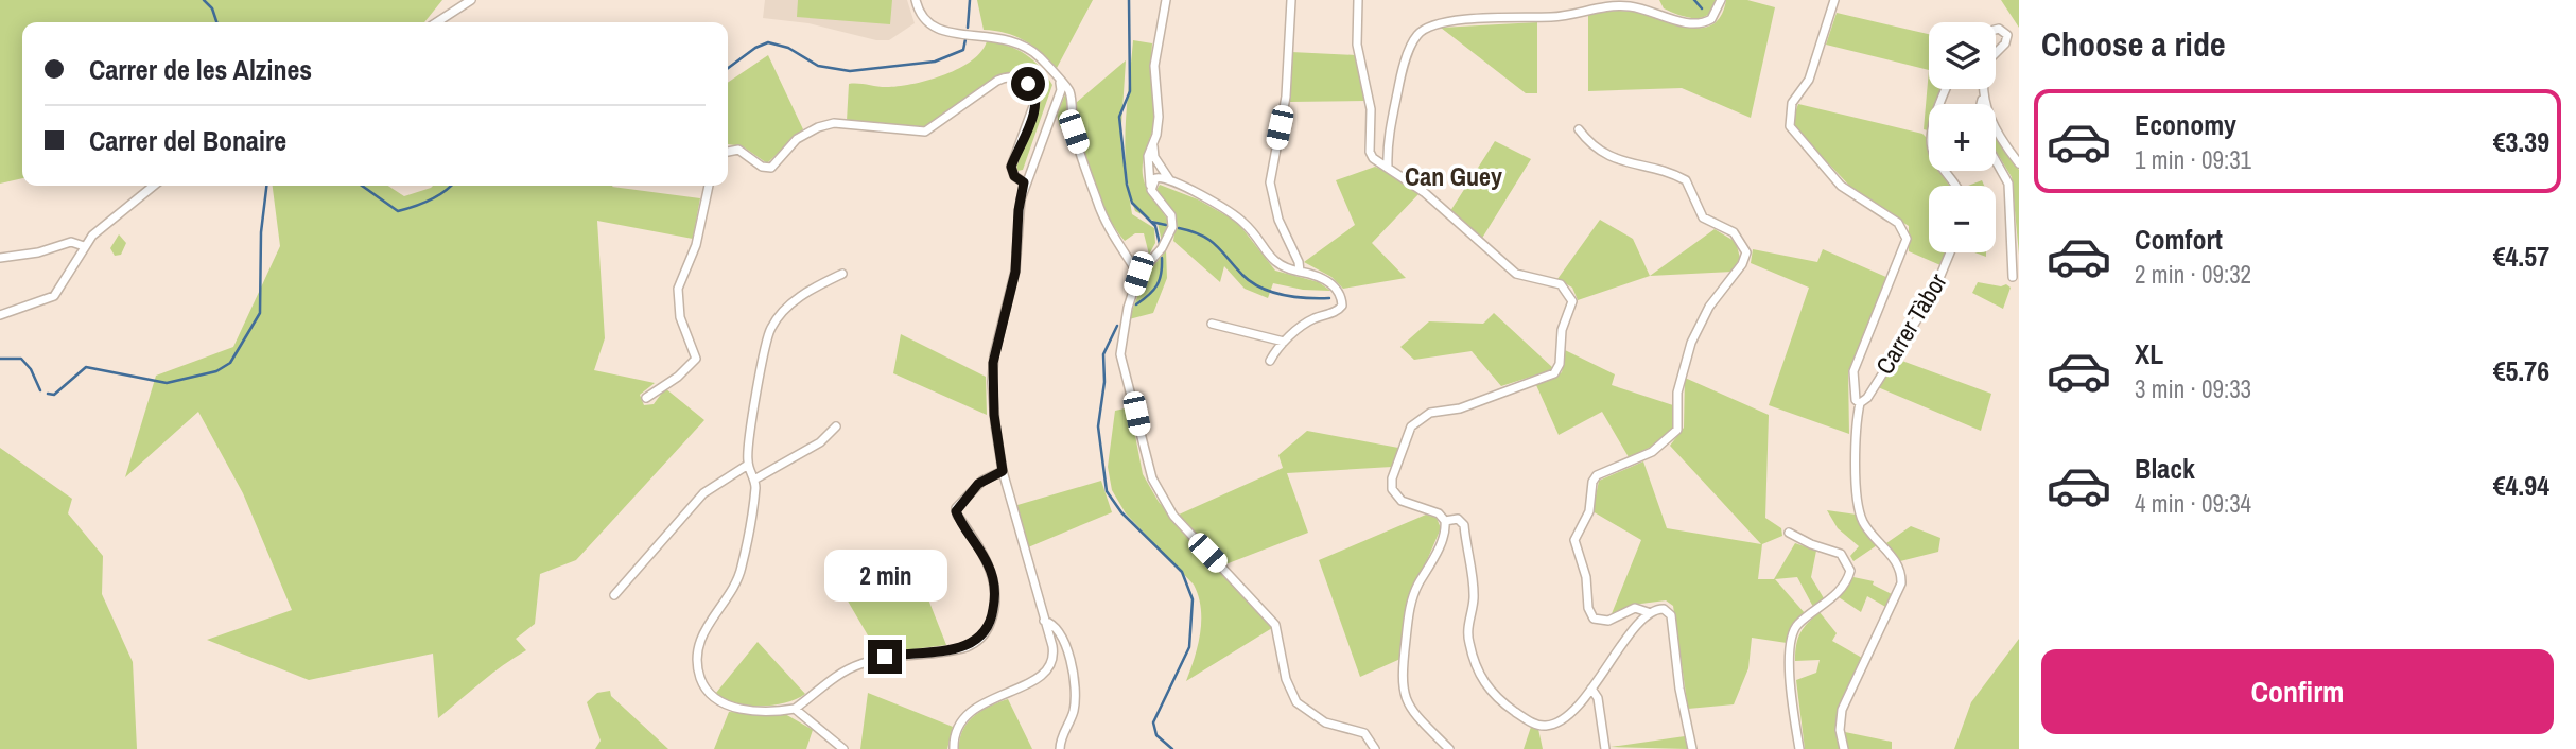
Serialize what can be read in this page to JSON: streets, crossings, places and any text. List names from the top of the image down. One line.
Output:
{"streets":{"street":["Carrer Tàbor"]},"districts":["Can Guey"],"page":{"heading":"Choose a ride","map_buttons":["+","−"],"banner":["Carrer de les Alzines","Carrer del Bonaire"],"list":[{"name":"Economy","note":"1 min · 09:31","value":"€3.39"},{"name":"Comfort","note":"2 min · 09:32","value":"€4.57"},{"name":"XL","note":"3 min · 09:33","value":"€5.76"},{"name":"Black","note":"4 min · 09:34","value":"€4.94"}],"bubble":"2 min","buttons":"Confirm"}}
